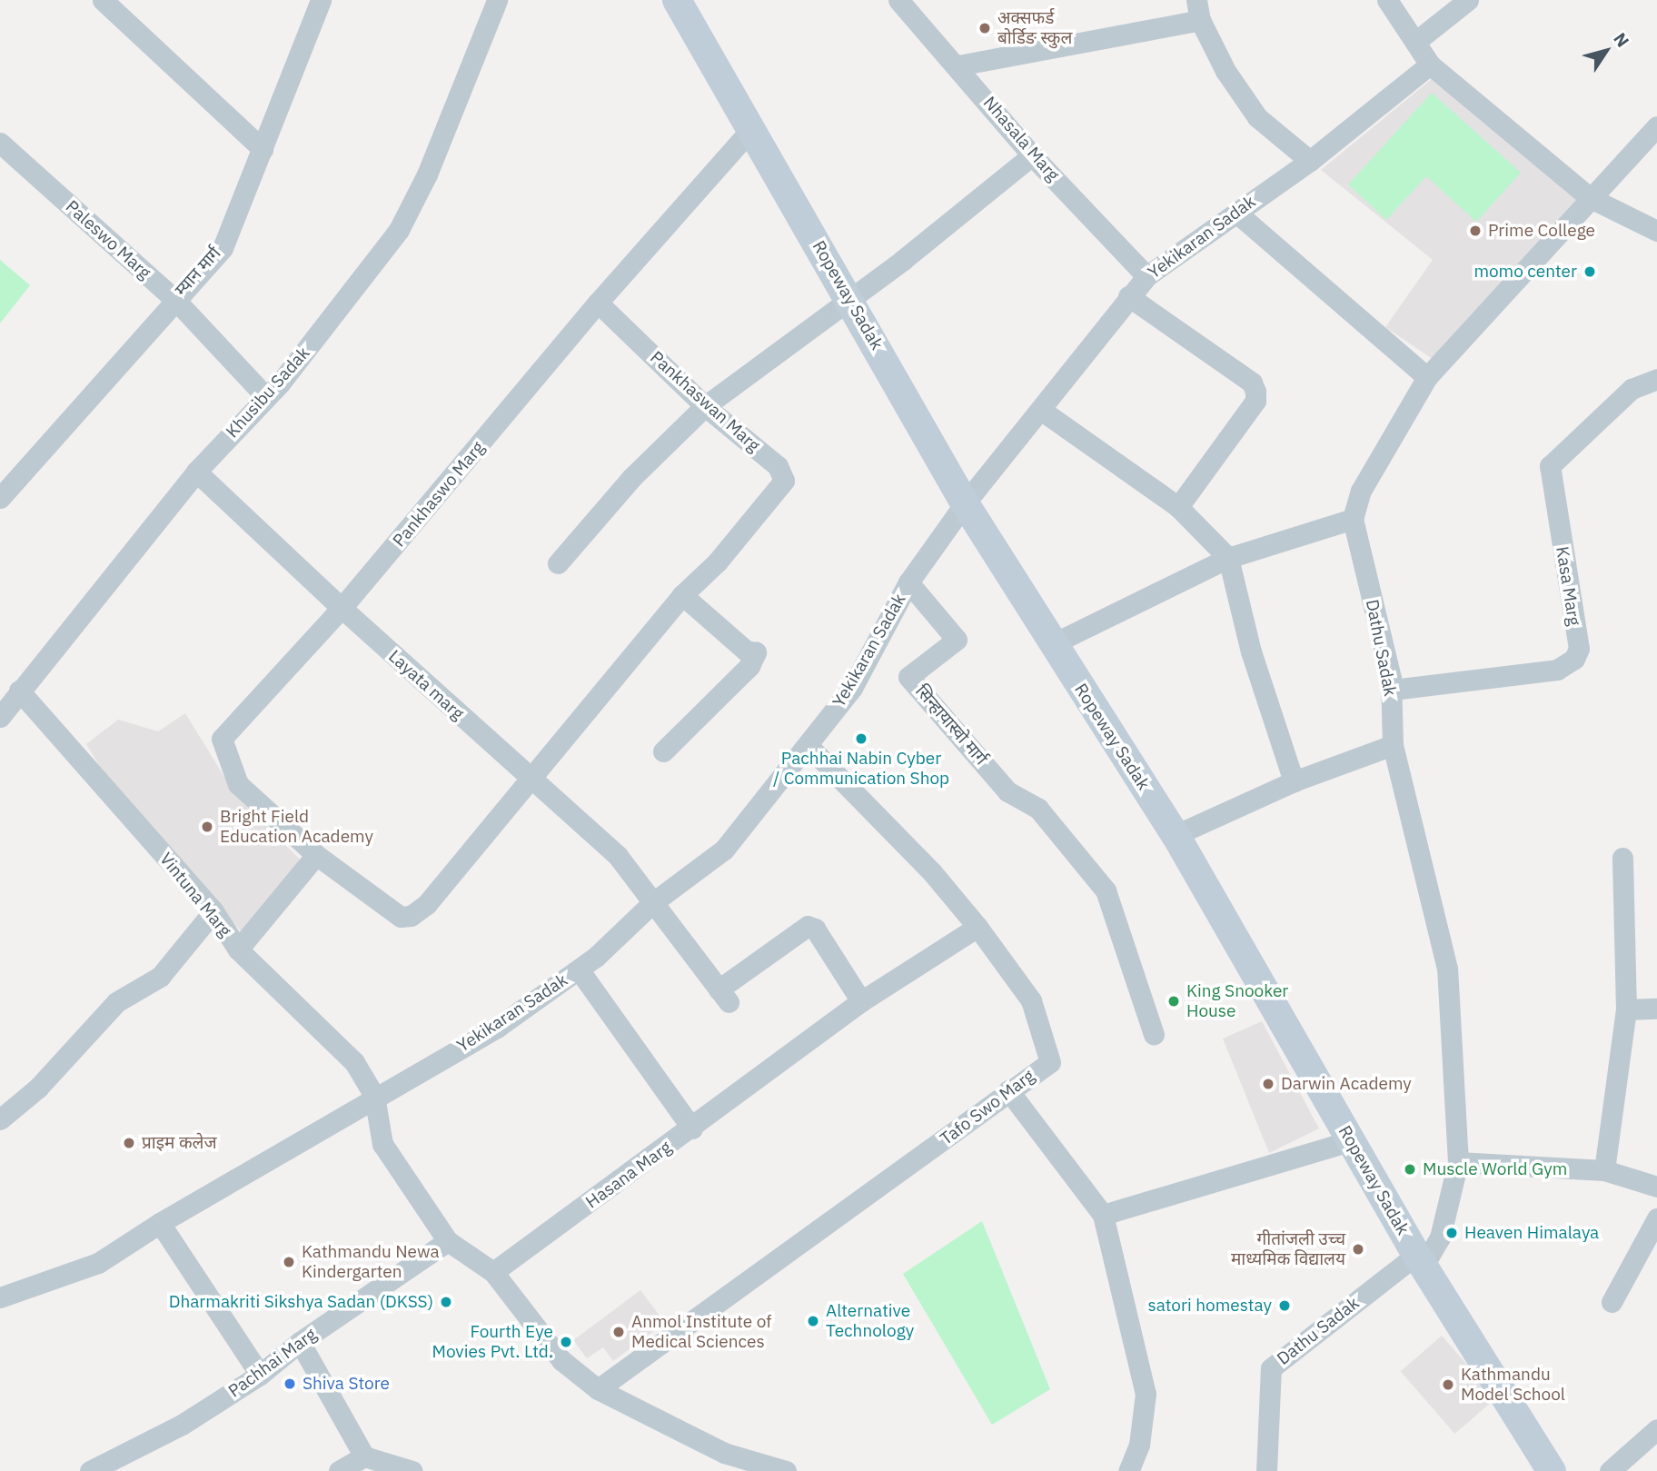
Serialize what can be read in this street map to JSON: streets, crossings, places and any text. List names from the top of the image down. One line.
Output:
{"streets":{"main road":["Ropeway Sadak"],"street":["Nhasala Marg","Yekikaran Sadak","Paleswo Marg","म्यान मार्ग","Khusibu Sadak","Pankhaswan Marg","Pankhaswo Marg","Kasa Marg","Dathu Sadak","Layata marg","सिन्हायास्वो मार्ग","Vintuna Marg","Tafo Swo Marg","Hasana Marg","Pachhai Marg"]},"crossings":[["Nhasala Marg","Yekikaran Sadak"],["Yekikaran Sadak","Ropeway Sadak"],["Yekikaran Sadak","Layata marg"],["Yekikaran Sadak","सिन्हायास्वो मार्ग"],["Yekikaran Sadak","Vintuna Marg"],["Yekikaran Sadak","Tafo Swo Marg"],["Paleswo Marg","म्यान मार्ग"],["Paleswo Marg","Khusibu Sadak"],["Ropeway Sadak","Pankhaswo Marg"],["Ropeway Sadak","Dathu Sadak"],["Khusibu Sadak","Layata marg"],["Khusibu Sadak","Vintuna Marg"],["Pankhaswan Marg","Pankhaswo Marg"],["Pankhaswo Marg","Layata marg"],["Kasa Marg","Dathu Sadak"],["Layata marg","Hasana Marg"],["Tafo Swo Marg","Hasana Marg"]],"places":["अक्सफर्ड बोर्डिङ स्कुल","Prime College","momo center","Pachhai Nabin Cyber / Communication Shop","Bright Field Education Academy","King Snooker House","Darwin Academy","प्राइम कलेज","Muscle World Gym","Heaven Himalaya","गीतांजली उच्च माध्यमिक विद्यालय","Kathmandu Newa Kindergarten","Dharmakriti Sikshya Sadan (DKSS)","satori homestay","Alternative Technology","Anmol Institute of Medical Sciences","Fourth Eye Movies Pvt. Ltd.","Shiva Store","Kathmandu Model School"],"north":"top right"}
